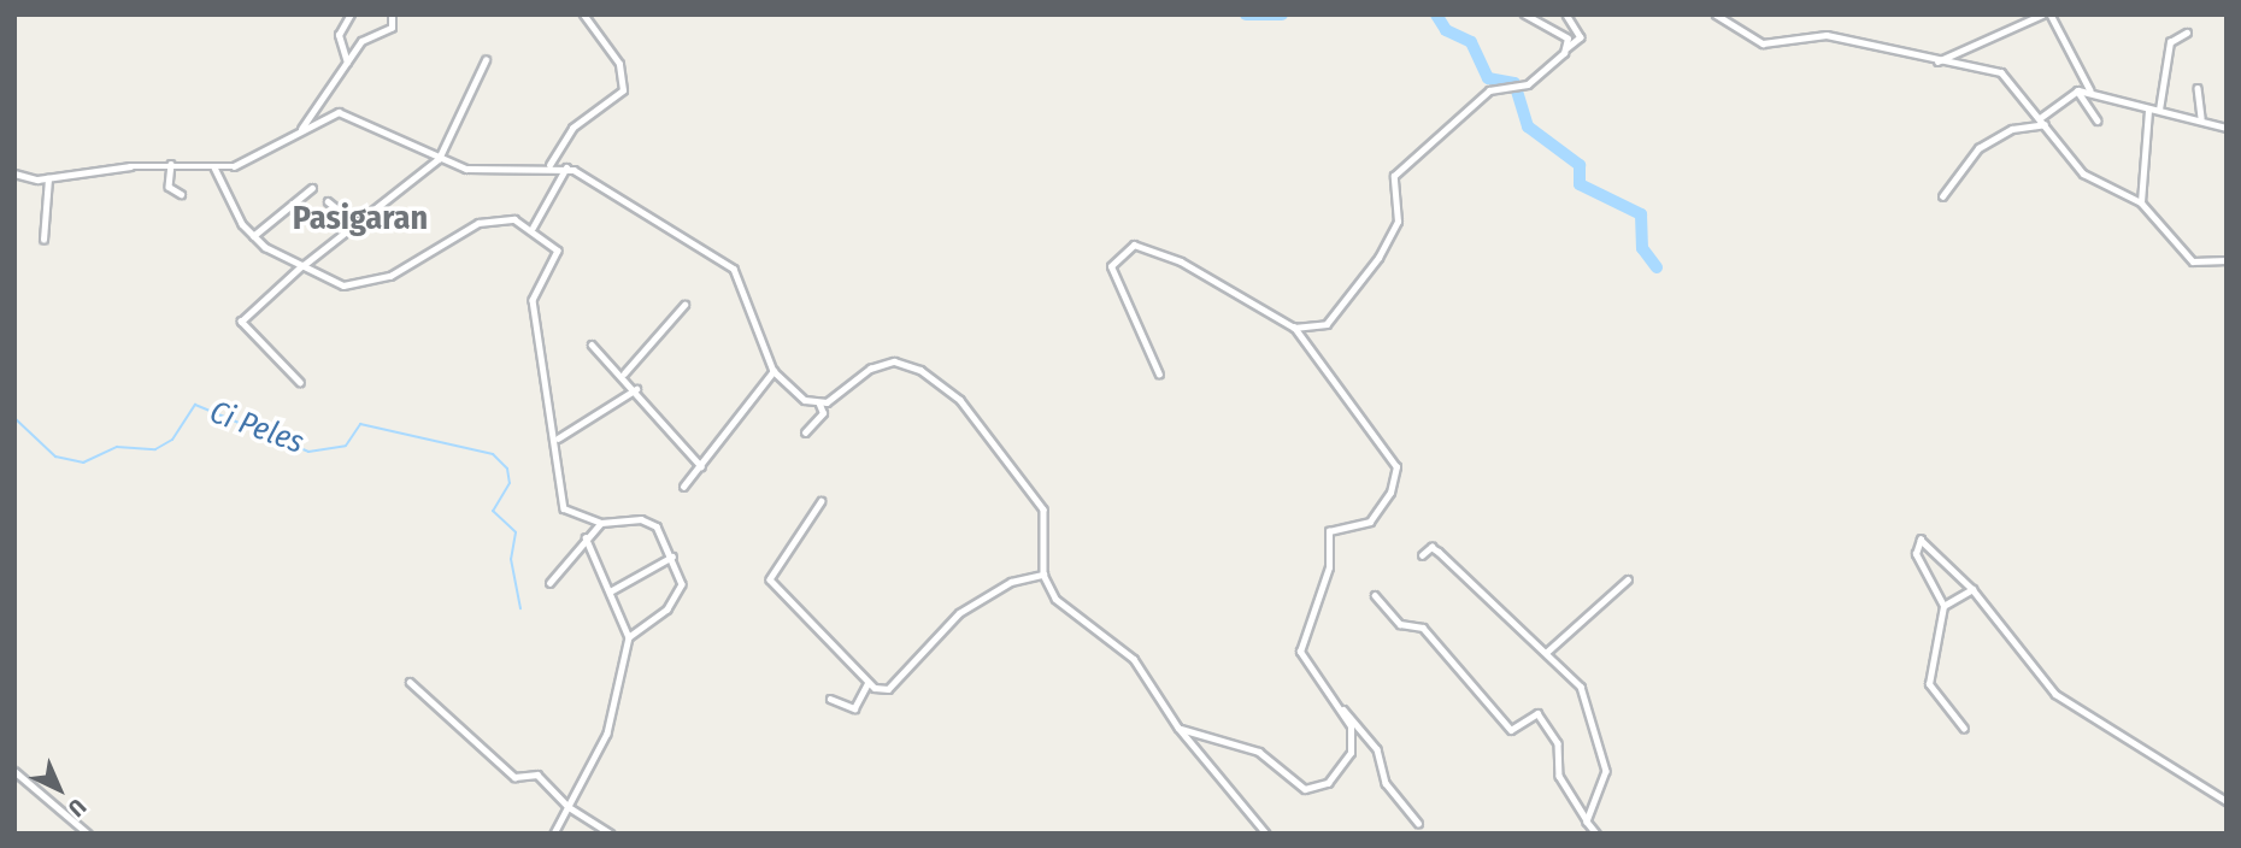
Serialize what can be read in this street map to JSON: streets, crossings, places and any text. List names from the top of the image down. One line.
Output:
{"districts":["Pasigaran"],"water":["Ci Peles"],"north":"bottom right"}
